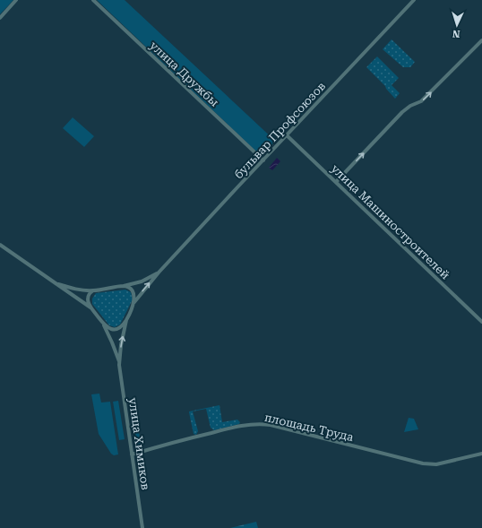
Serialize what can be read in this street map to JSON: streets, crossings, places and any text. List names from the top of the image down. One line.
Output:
{"streets":{"street":["улица Дружбы","бульвар Профсоюзов","улица Машиностроителей","площадь Труда","улица Химиков"]},"crossings":[["улица Дружбы","бульвар Профсоюзов"],["бульвар Профсоюзов","улица Машиностроителей"],["бульвар Профсоюзов","улица Химиков"],["площадь Труда","улица Химиков"]],"north":"bottom"}
